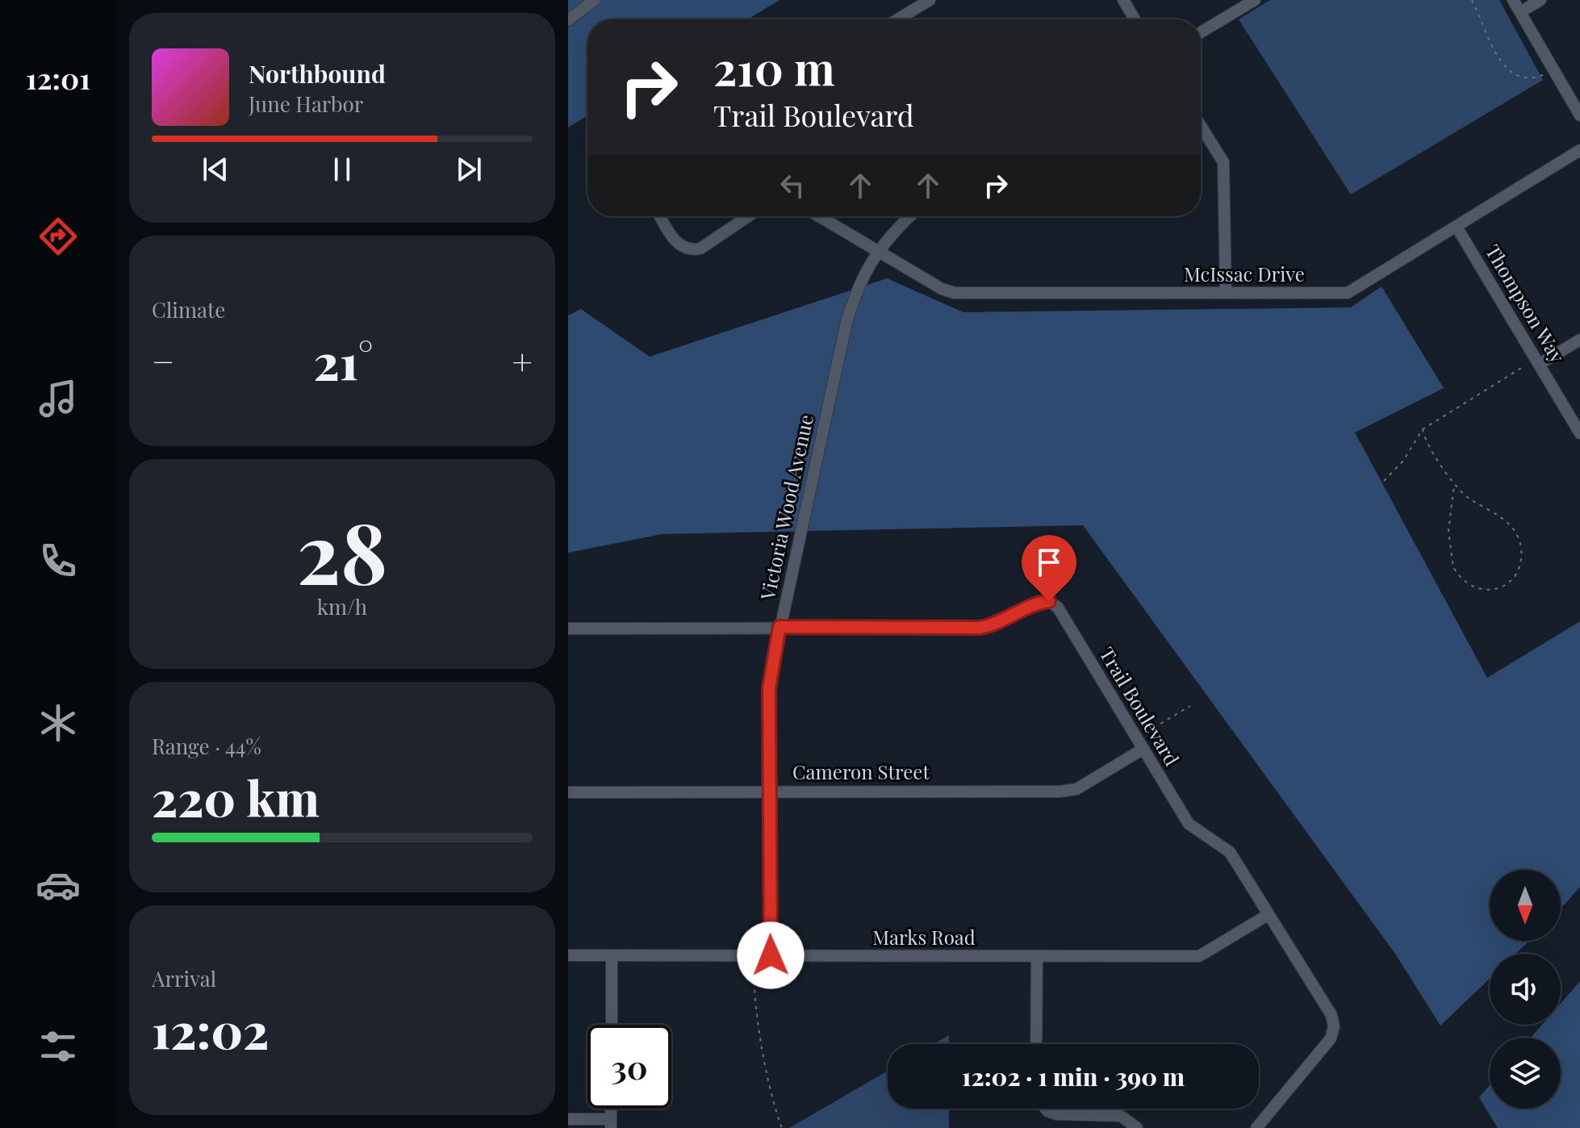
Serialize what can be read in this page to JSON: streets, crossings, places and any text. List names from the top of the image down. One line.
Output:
{"streets":{"street":["McIssac Drive","Thompson Way","Victoria Wood Avenue","Trail Boulevard","Cameron Street","Marks Road"]},"crossings":[["McIssac Drive","Thompson Way"],["McIssac Drive","Victoria Wood Avenue"],["Victoria Wood Avenue","Trail Boulevard"],["Victoria Wood Avenue","Cameron Street"],["Victoria Wood Avenue","Marks Road"],["Trail Boulevard","Cameron Street"],["Trail Boulevard","Marks Road"]],"north":"bottom","page":{"tabs":"12:01","turn":["210 m","Trail Boulevard"],"song":["Northbound","June Harbor"],"tile":["Climate",["28","km/h"],["Range · 44%","220 km"],["Arrival","12:02"]],"heat":["−","21°","+"],"limit":"30","trip":"12:02 · 1 min · 390 m"}}
